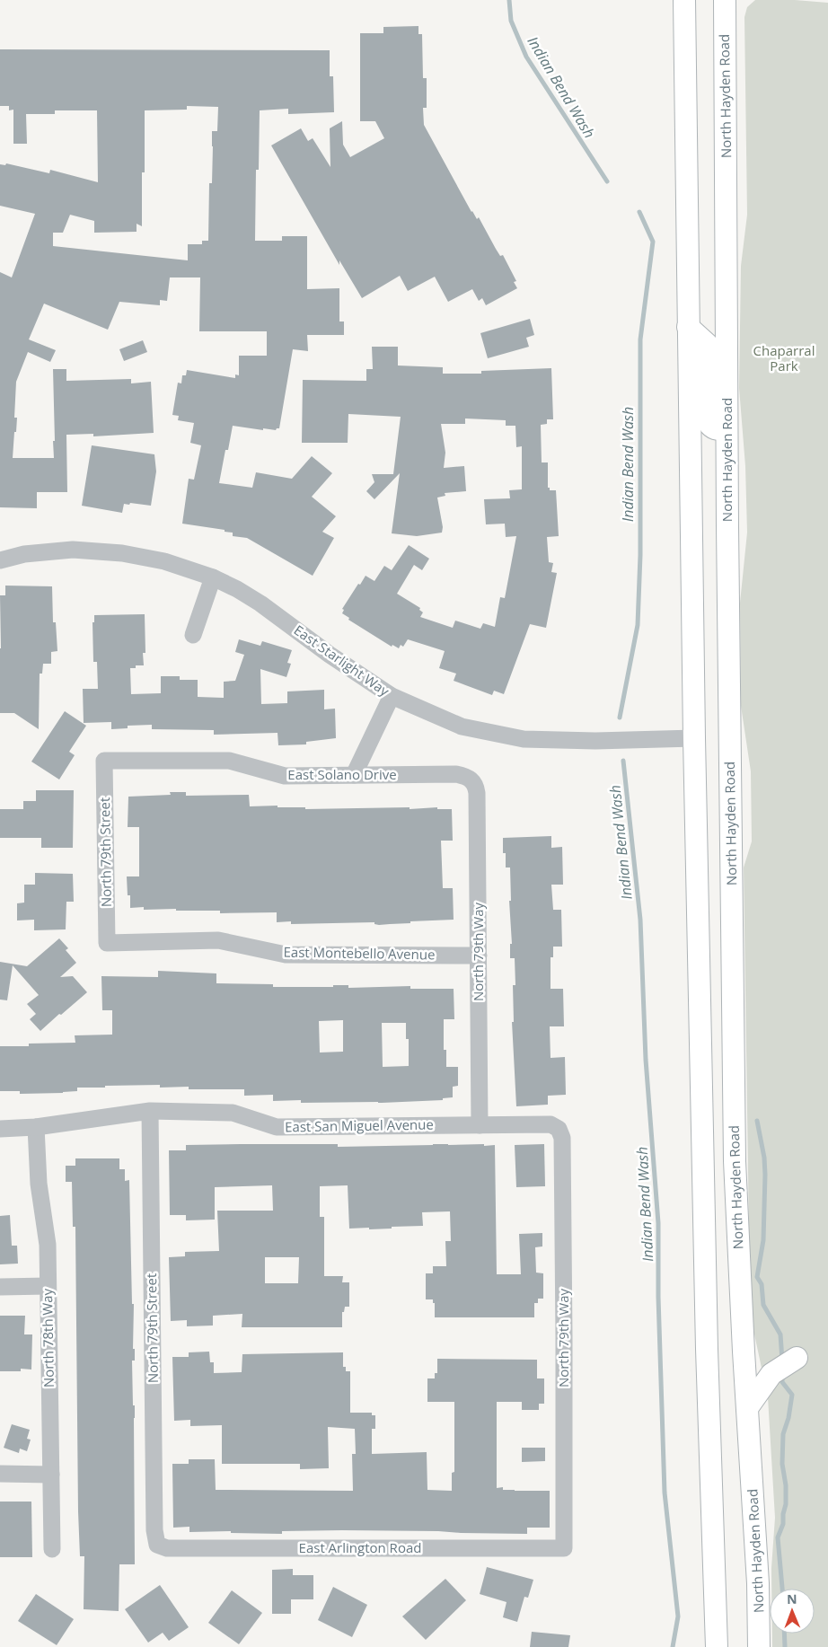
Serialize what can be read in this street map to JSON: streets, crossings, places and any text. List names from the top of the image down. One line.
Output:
{"streets":{"main road":["North Hayden Road"],"street":["East Starlight Way","East Solano Drive","North 79th Street","North 79th Way","East Montebello Avenue","East San Miguel Avenue","North 78th Way","East Arlington Road"]},"crossings":[["East Solano Drive","North 79th Street"],["East Solano Drive","North 79th Way"],["North 79th Street","East Montebello Avenue"],["North 79th Street","East San Miguel Avenue"],["North 79th Street","East Arlington Road"],["North 79th Way","East Montebello Avenue"],["North 79th Way","East San Miguel Avenue"],["North 79th Way","East Arlington Road"],["East San Miguel Avenue","North 78th Way"]],"water":["Indian Bend Wash"],"parks":["Chaparral Park"],"north":"top"}
